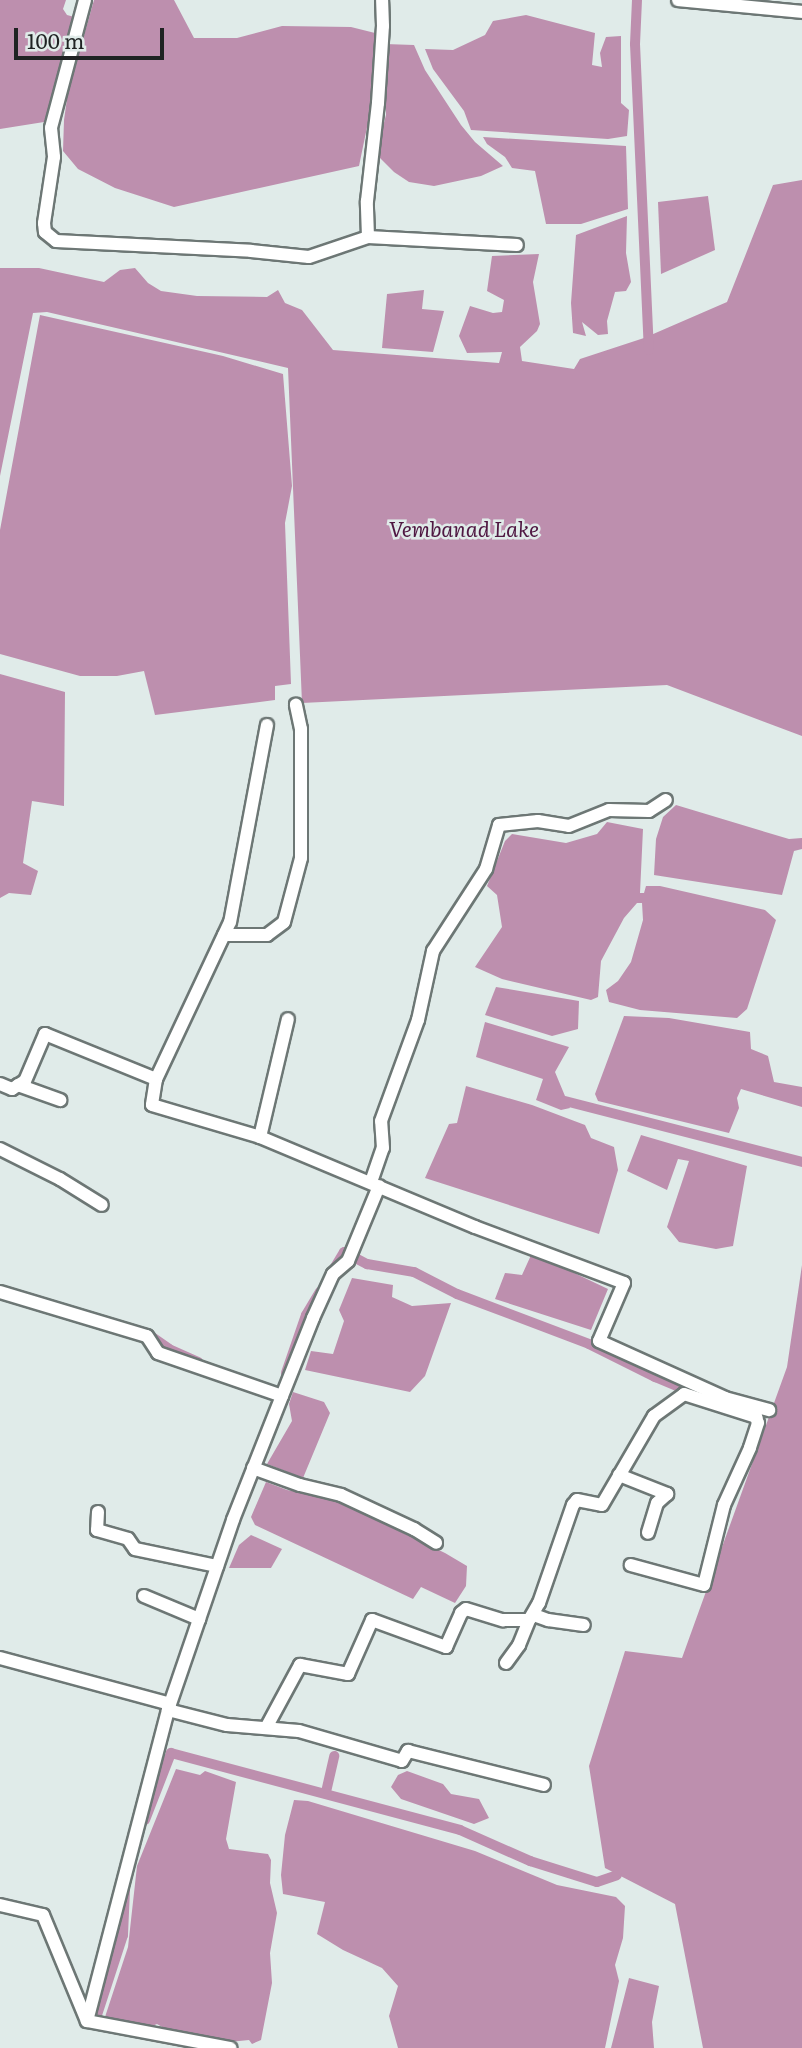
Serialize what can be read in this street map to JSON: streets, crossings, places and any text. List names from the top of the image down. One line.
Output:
{"water":["Vembanad Lake"],"scale_bar":"100 m"}
